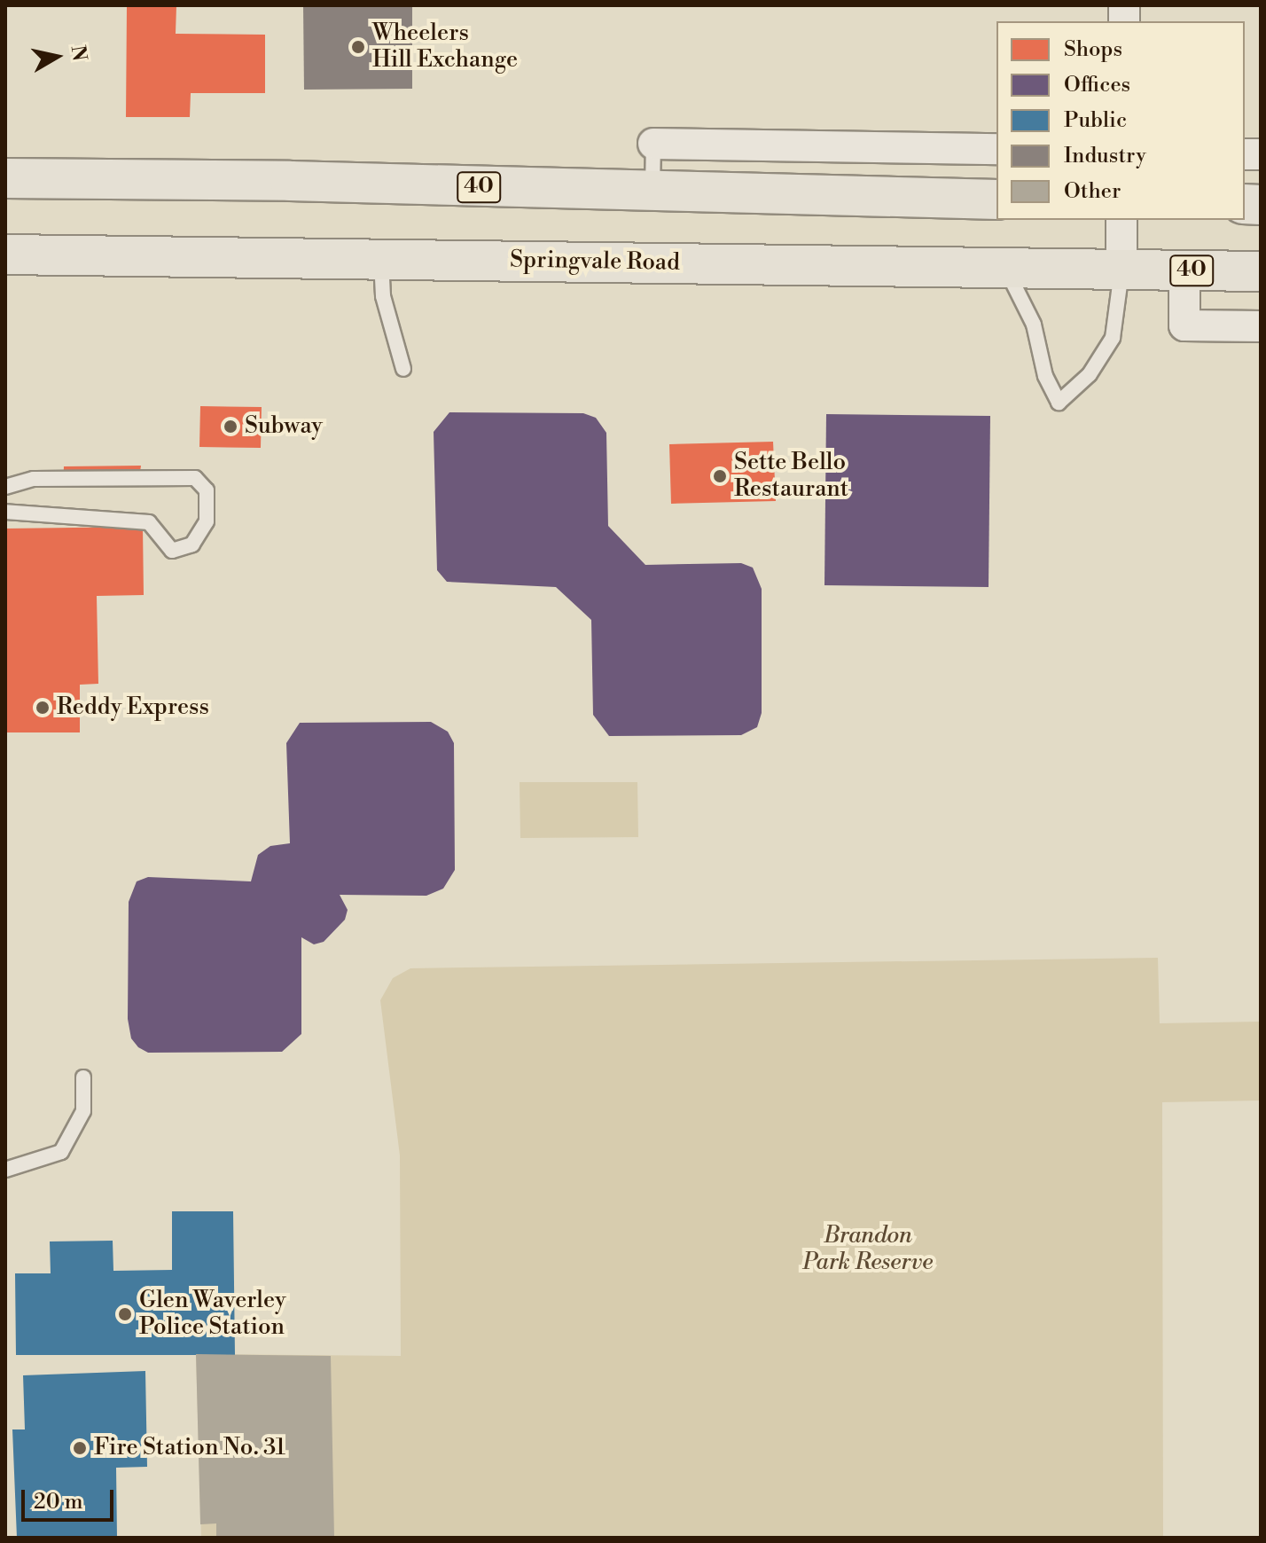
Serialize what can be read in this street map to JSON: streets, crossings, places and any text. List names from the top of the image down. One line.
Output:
{"streets":{"highway":["40","Springvale Road"]},"parks":["Brandon Park Reserve"],"places":["Wheelers Hill Exchange","Subway","Sette Bello Restaurant","Reddy Express","Glen Waverley Police Station","Fire Station No. 31"],"legend":["Shops","Offices","Public","Industry","Other"],"scale_bar":"20 m","north":"right"}
